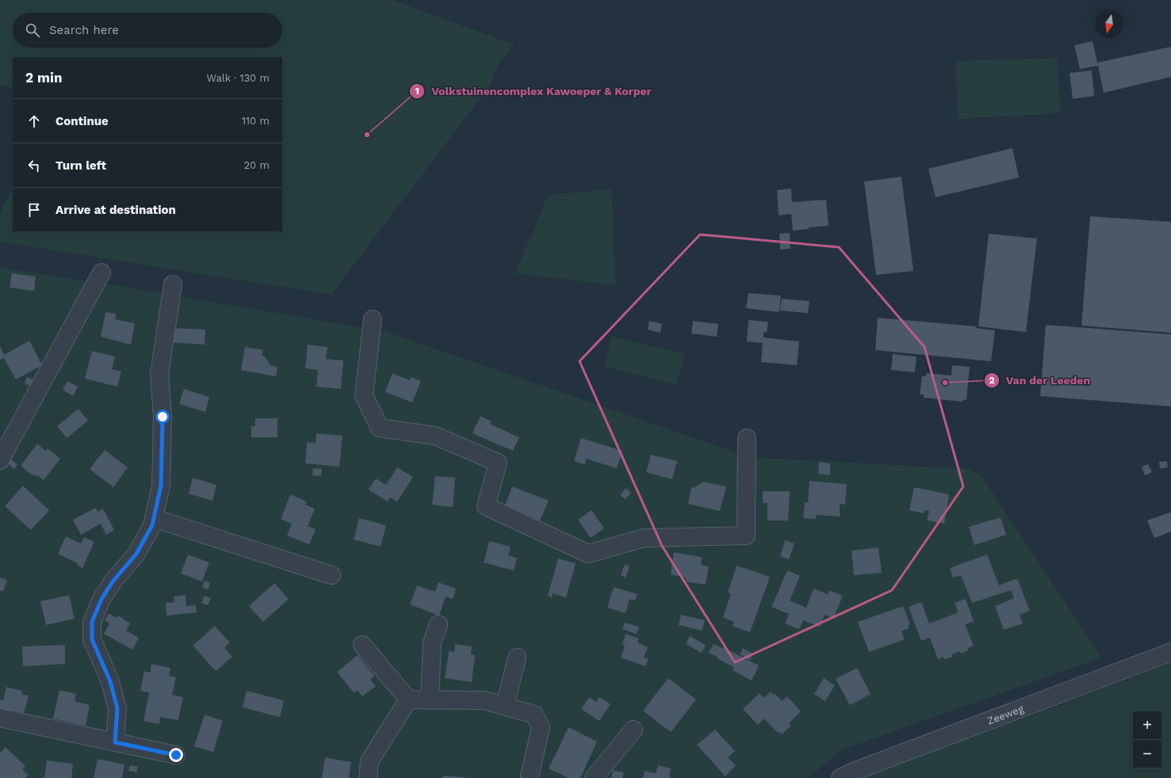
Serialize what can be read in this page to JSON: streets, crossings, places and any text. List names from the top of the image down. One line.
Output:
{"streets":{"street":["Zeeweg"]},"places":["Volkstuinencomplex Kawoeper & Korper","Van der Leeden"],"north":"bottom","page":{"search":"Search here","heading":["2 min","Walk · 130 m"],"list":[["Continue","110 m"],["Turn left","20 m"],"Arrive at destination"],"map_buttons":["+","−"]}}
